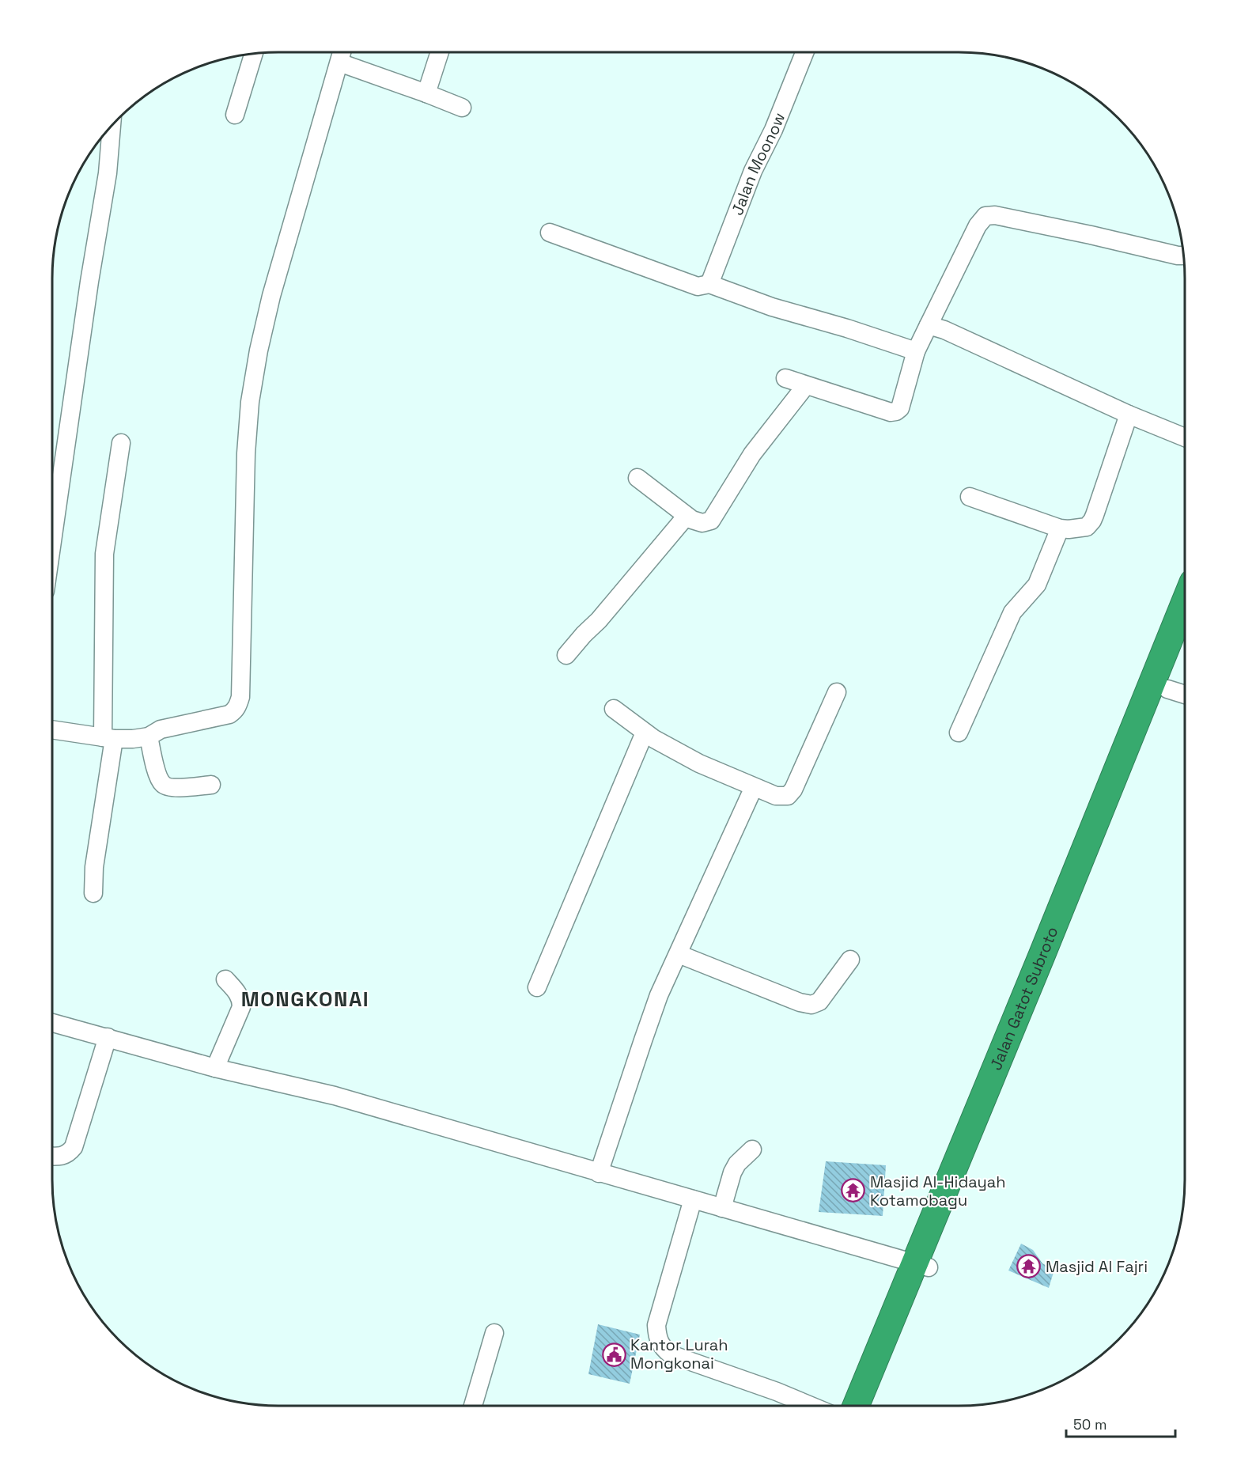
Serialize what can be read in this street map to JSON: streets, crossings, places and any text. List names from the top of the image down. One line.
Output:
{"streets":{"highway":["Jalan Gatot Subroto"],"street":["Jalan Moonow"]},"districts":["MONGKONAI"],"places":{"temple":["Masjid Al-Hidayah Kotamobagu","Masjid Al Fajri"],"public building":["Kantor Lurah Mongkonai"]},"scale_bar":"50 m"}
